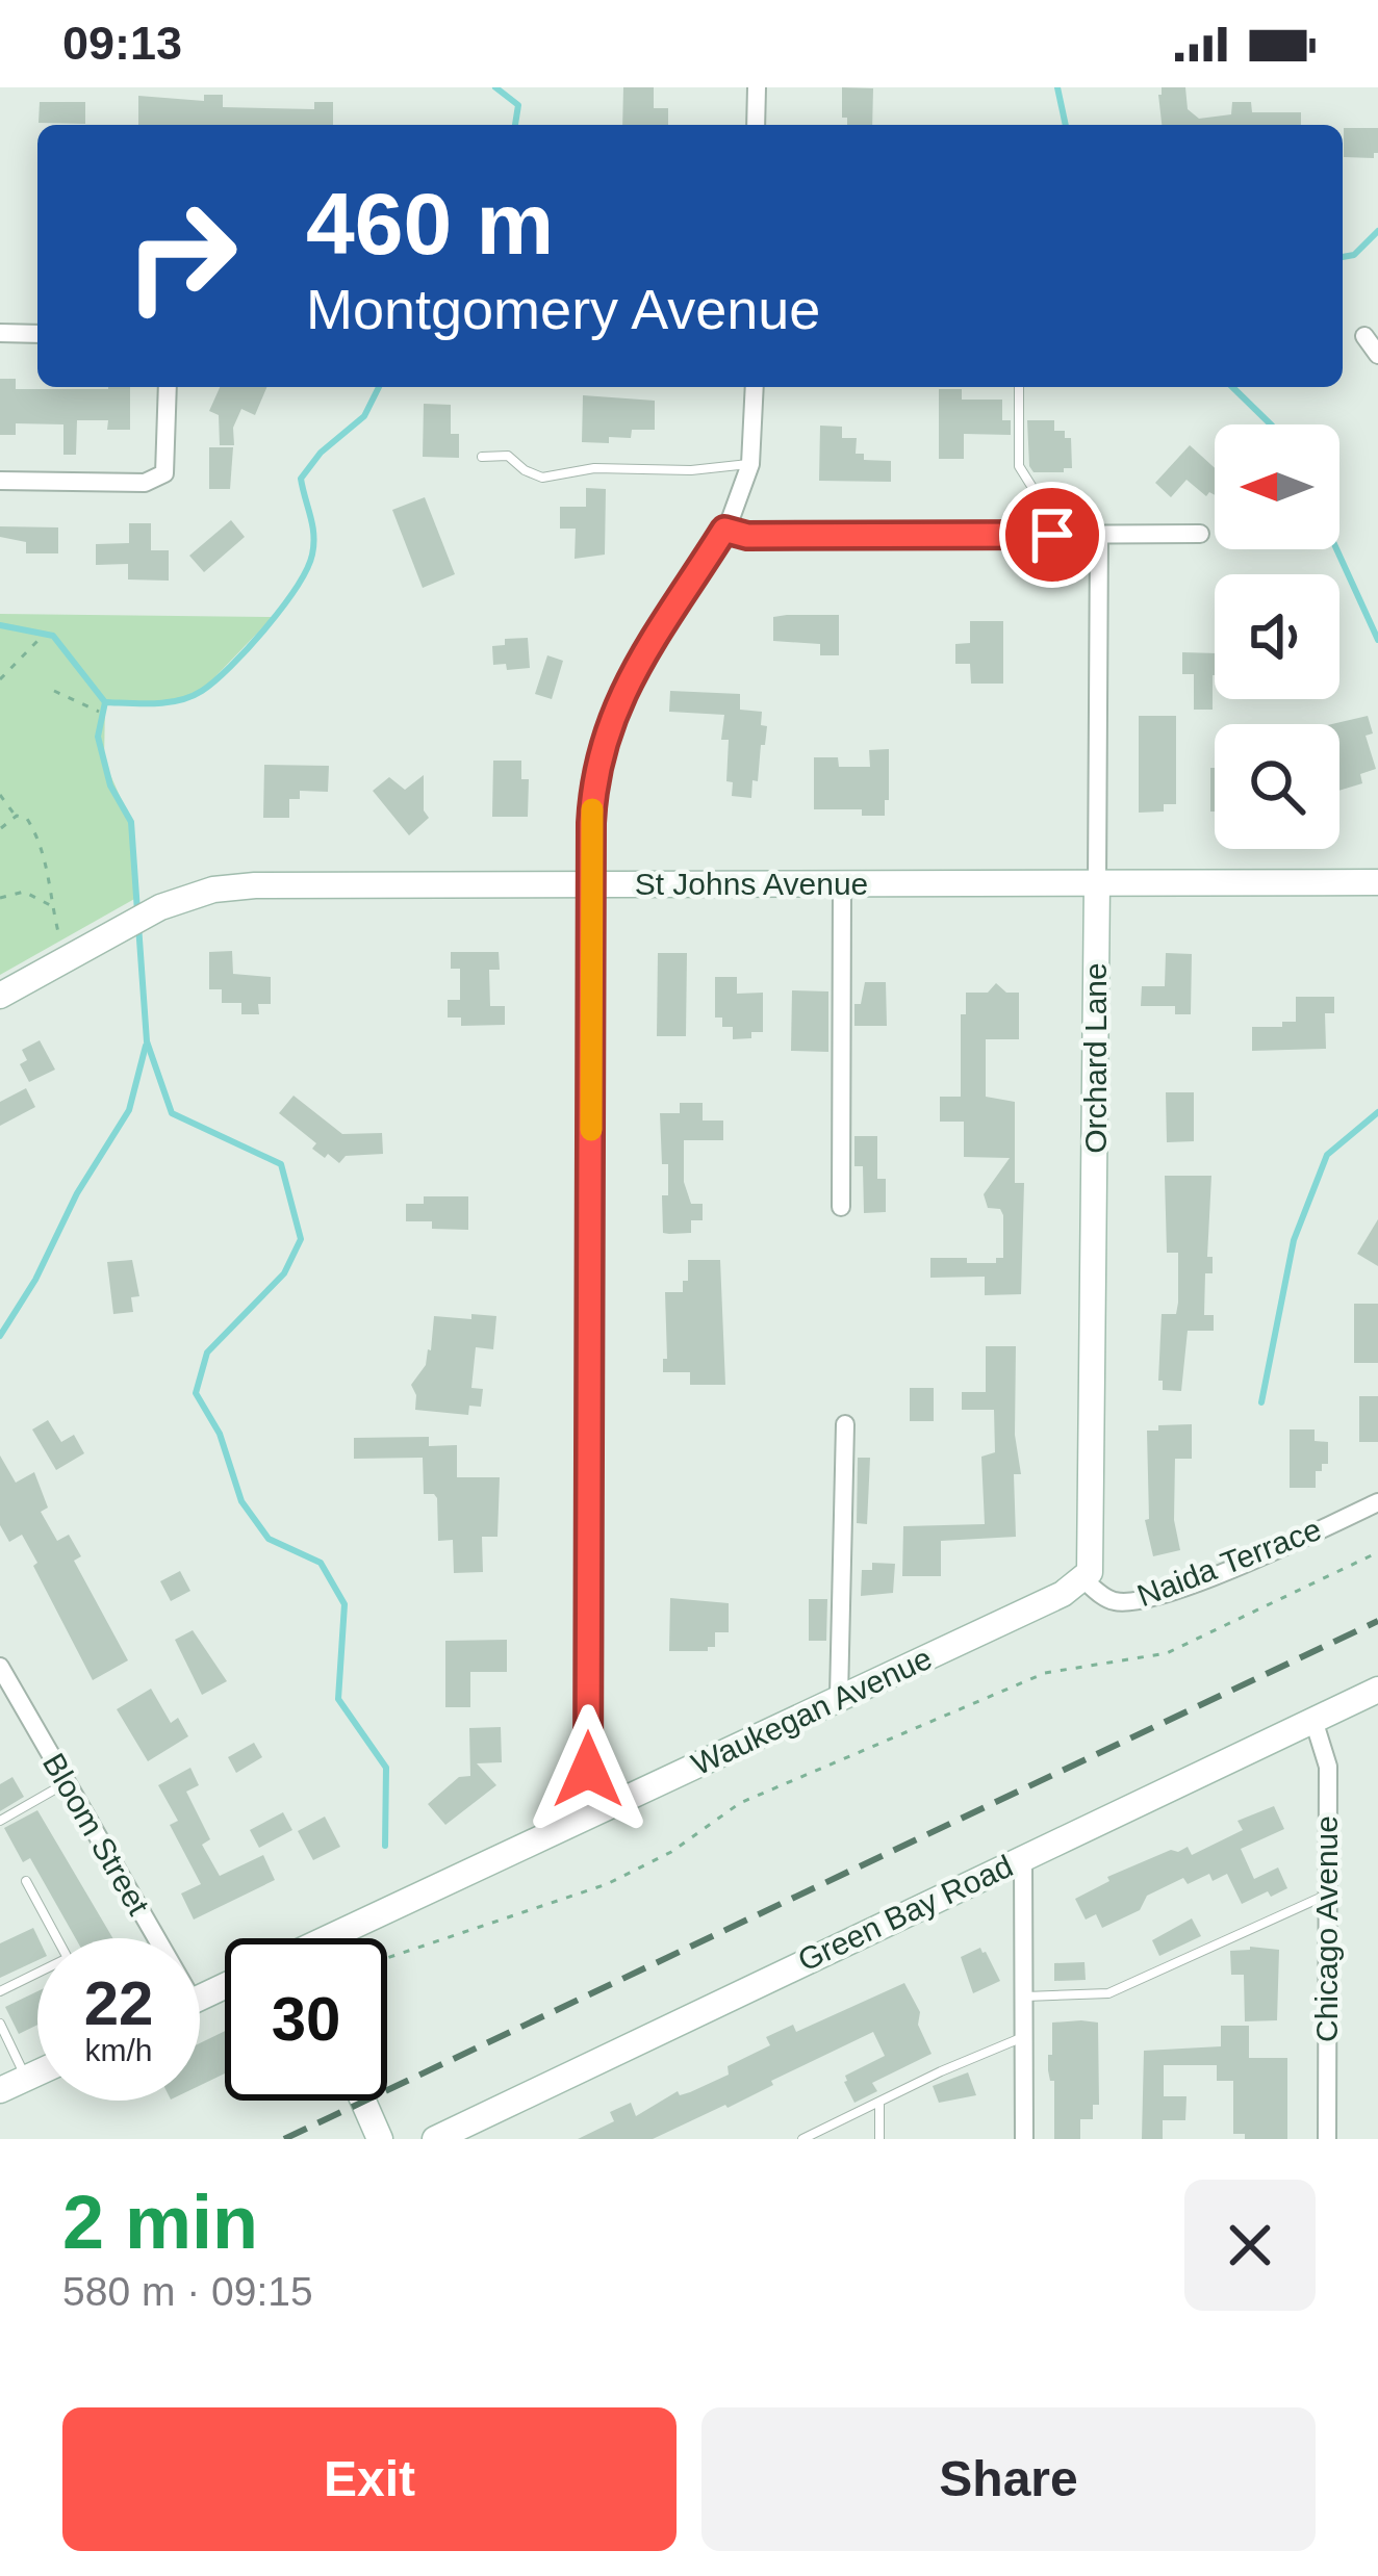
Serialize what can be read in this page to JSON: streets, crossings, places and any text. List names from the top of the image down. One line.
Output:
{"streets":{"street":["St Johns Avenue","Orchard Lane","Naida Terrace","Waukegan Avenue","Bloom Street","Green Bay Road","Chicago Avenue"]},"crossings":[["St Johns Avenue","Orchard Lane"],["Orchard Lane","Naida Terrace"],["Orchard Lane","Waukegan Avenue"],["Naida Terrace","Waukegan Avenue"],["Green Bay Road","Chicago Avenue"]],"north":"left","page":{"status":"09:13","turn":["460 m","Montgomery Avenue"],"speed":"22 km/h","limit":"30","heading":["2 min","580 m · 09:15"],"buttons":["Exit","Share"]}}
